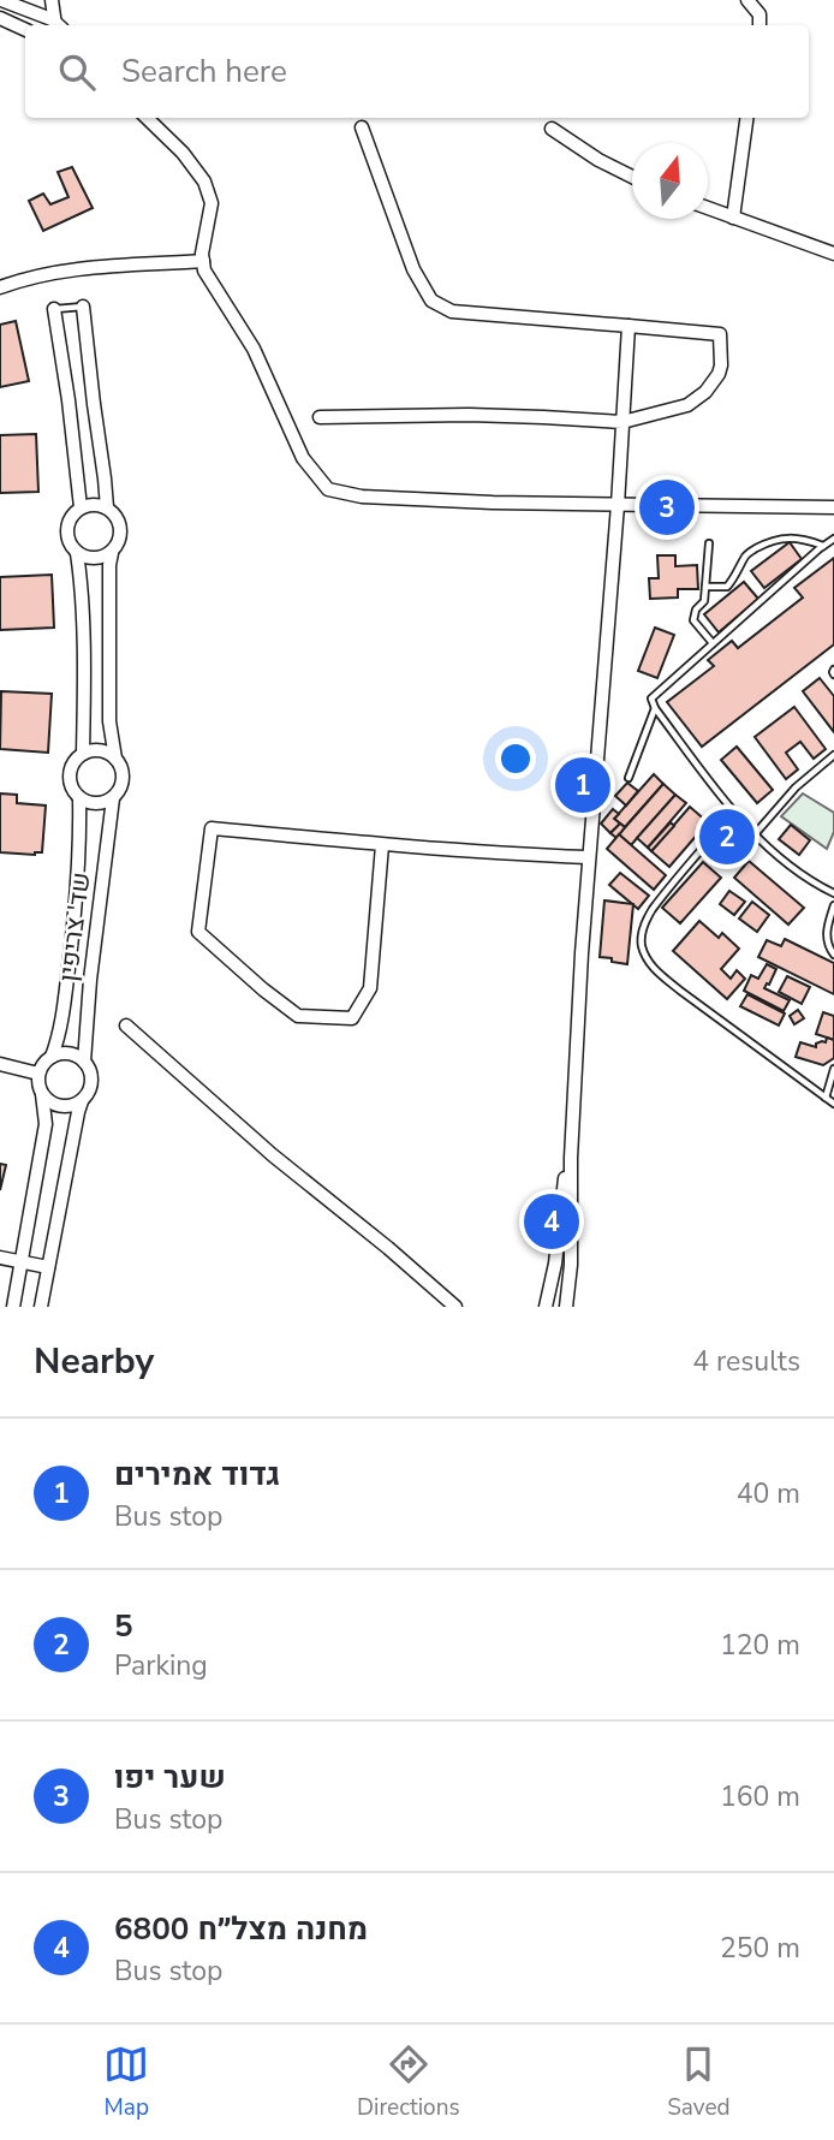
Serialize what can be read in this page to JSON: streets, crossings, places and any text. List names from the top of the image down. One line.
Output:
{"streets":{"street":["שד' צריפין"]},"north":"top","page":{"search":"Search here","pins":["3","1","2","4"],"heading":["Nearby","4 results"],"list":[{"mark":"1","name":"גדוד אמירים","note":"Bus stop","value":"40 m"},{"mark":"2","name":"5","note":"Parking","value":"120 m"},{"mark":"3","name":"שער יפו","note":"Bus stop","value":"160 m"},{"mark":"4","name":"מחנה מצל״ח 6800","note":"Bus stop","value":"250 m"}],"nav":["Map","Directions","Saved"]}}
